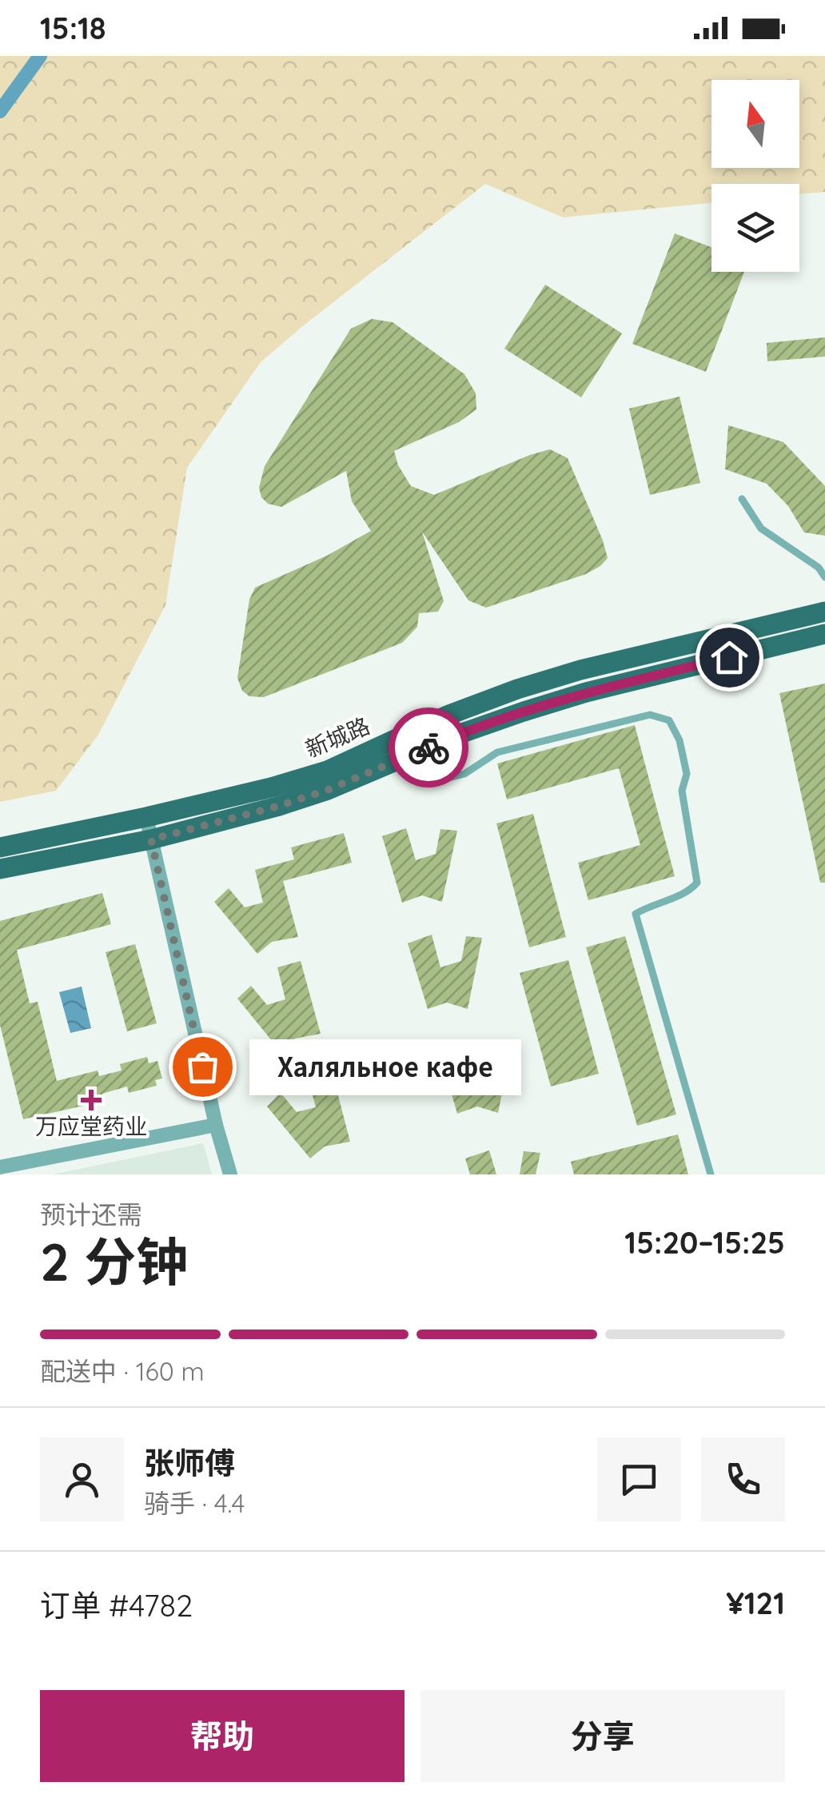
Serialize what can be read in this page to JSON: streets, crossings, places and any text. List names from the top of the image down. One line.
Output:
{"streets":{"main road":["新城路"]},"places":{"other":["Халяльное кафе"],"health":["万应堂药业"]},"north":"top","page":{"status":"15:18","bubble":"Халяльное кафе","heading":["2 分钟","预计还需","15:20–15:25"],"panel":["张师傅","骑手 · 4.4","订单 #4782","¥121"],"bar":"配送中 · 160 m","buttons":["帮助","分享"]}}
